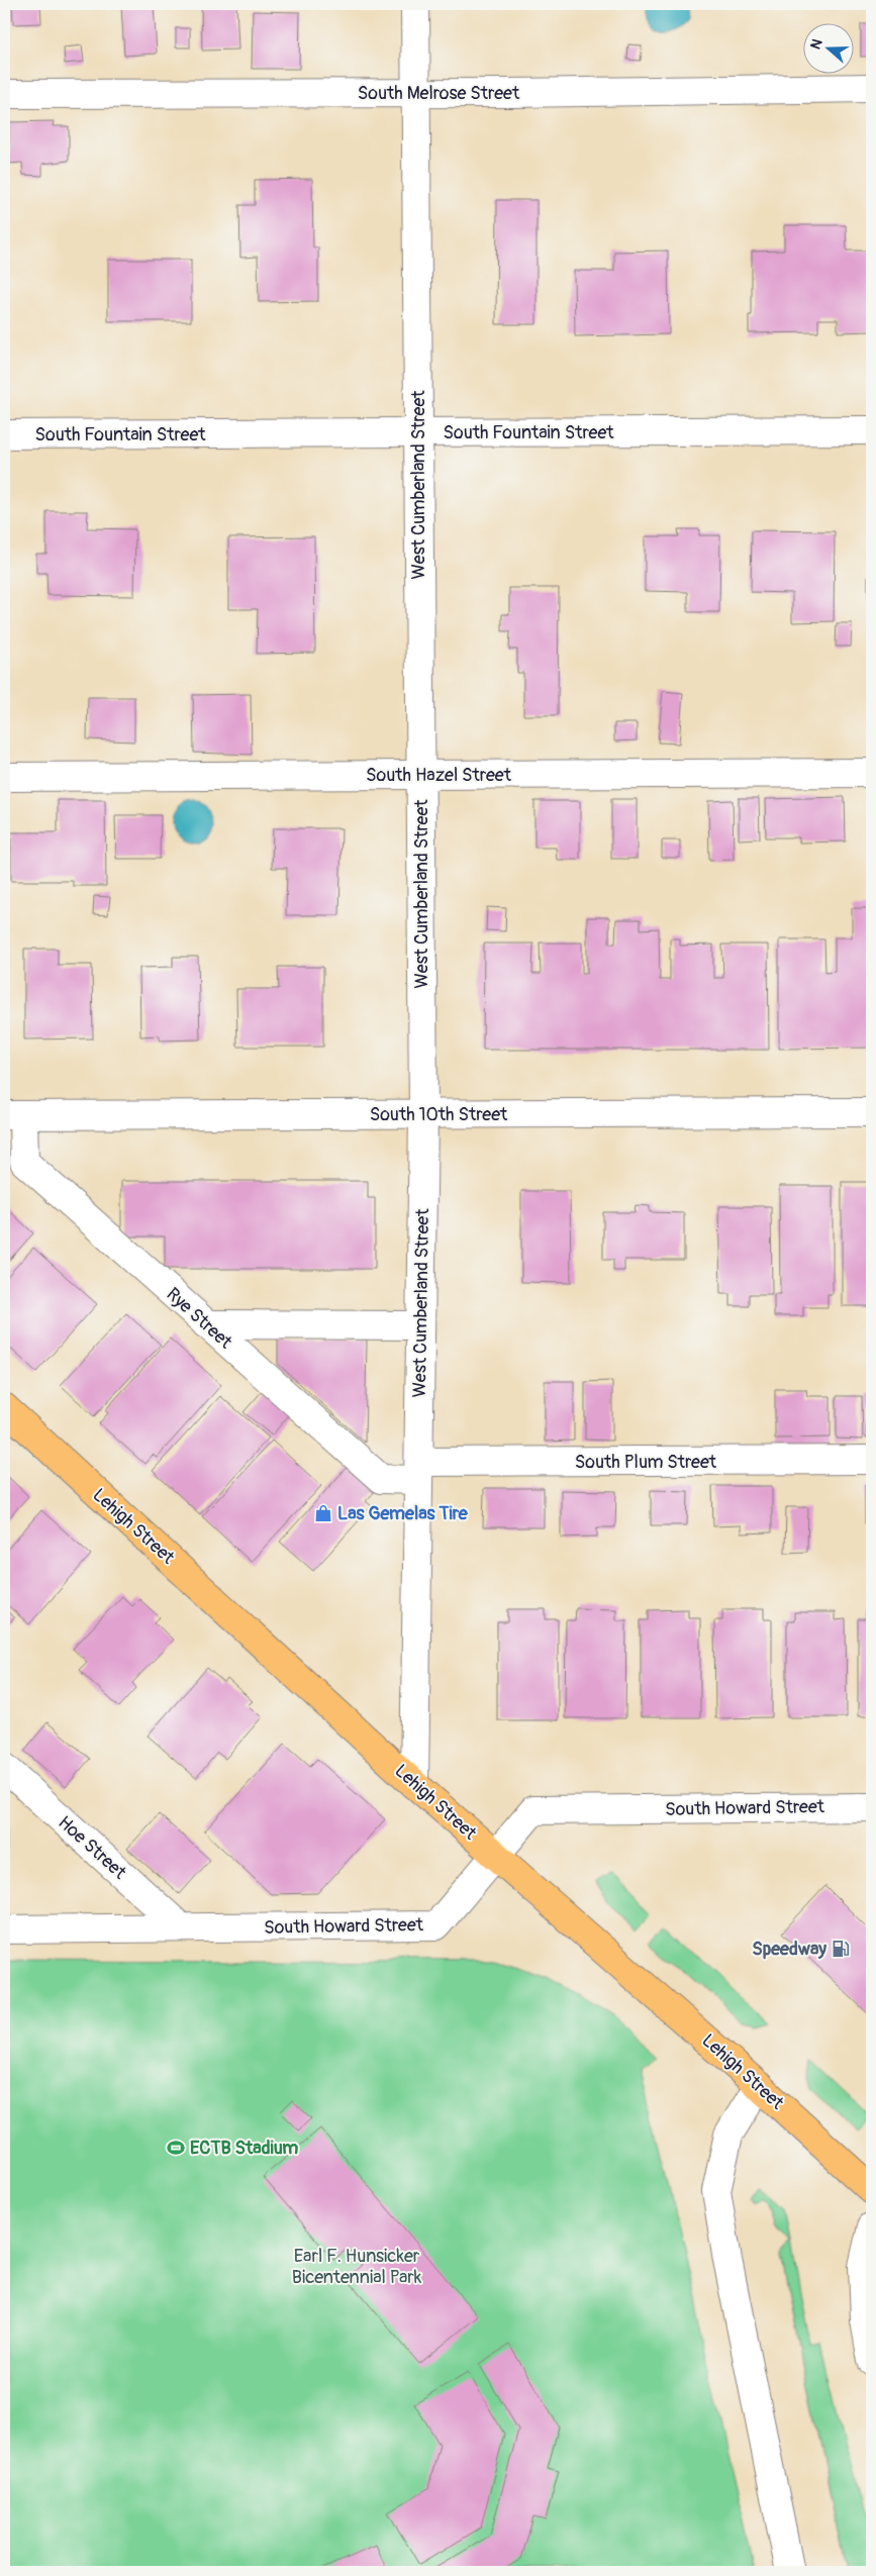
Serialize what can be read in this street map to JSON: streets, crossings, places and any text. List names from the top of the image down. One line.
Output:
{"streets":{"main road":["Lehigh Street"],"street":["South Melrose Street","South Fountain Street","West Cumberland Street","South Hazel Street","South 10th Street","Rye Street","South Plum Street","South Howard Street","Hoe Street"]},"crossings":[["South Melrose Street","West Cumberland Street"],["South Fountain Street","West Cumberland Street"],["West Cumberland Street","South Hazel Street"],["West Cumberland Street","South 10th Street"],["West Cumberland Street","Rye Street"],["West Cumberland Street","South Plum Street"],["West Cumberland Street","Lehigh Street"],["South 10th Street","Rye Street"],["Rye Street","South Plum Street"],["Lehigh Street","South Howard Street"],["South Howard Street","Hoe Street"]],"parks":["Earl F. Hunsicker Bicentennial Park"],"places":{"shop":["Las Gemelas Tire"],"fuel station":["Speedway"],"sports":["ECTB Stadium"]},"north":"left"}
